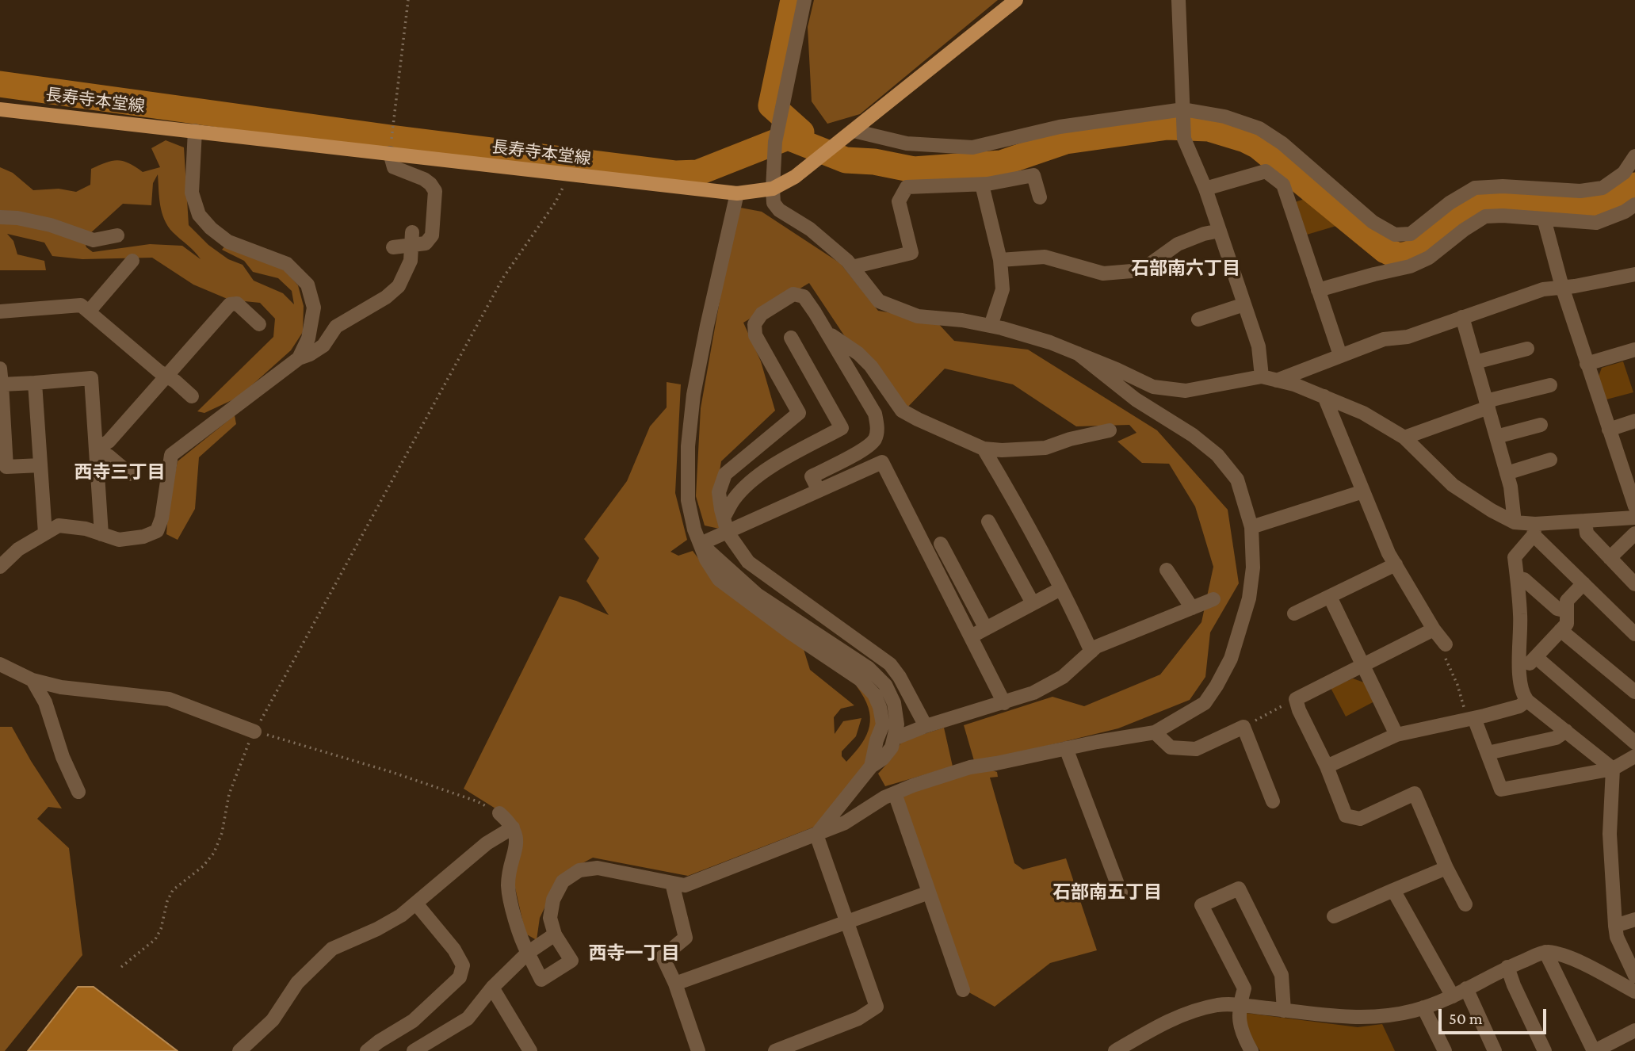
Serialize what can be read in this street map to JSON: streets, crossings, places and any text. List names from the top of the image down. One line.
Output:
{"streets":{"main road":["長寿寺本堂線"]},"districts":["石部南六丁目","西寺三丁目","石部南五丁目","西寺一丁目"],"scale_bar":"50 m"}
